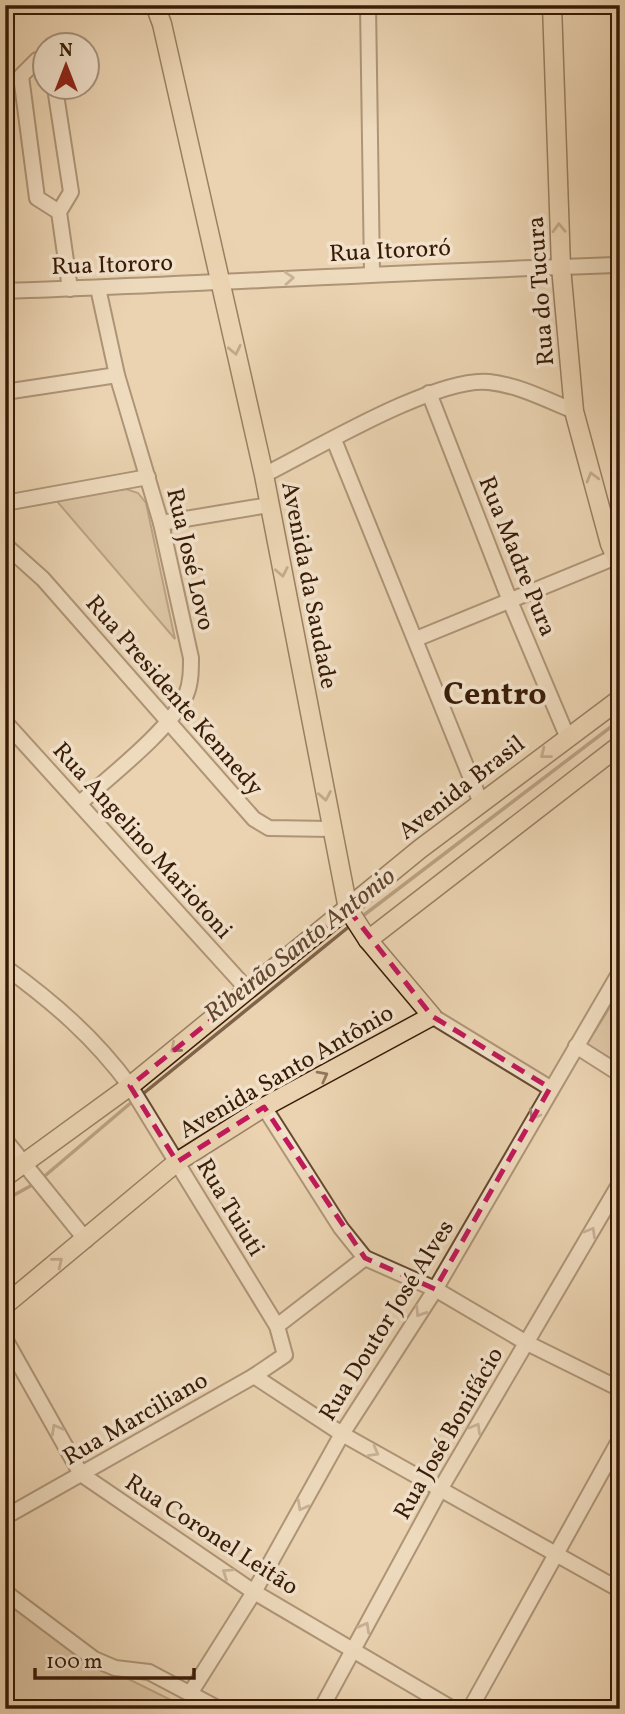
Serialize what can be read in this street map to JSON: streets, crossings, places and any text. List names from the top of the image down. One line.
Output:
{"streets":{"main road":["Rua do Tucura","Avenida da Saudade","Avenida Brasil","Avenida Santo Antônio"],"street":["Rua Itororó","Rua Itororo","Rua Madre Pura","Rua José Lovo","Rua Presidente Kennedy","Rua Angelino Mariotoni","Rua Tuiuti","Rua Doutor José Alves","Rua Marciliano","Rua José Bonifácio","Rua Coronel Leitão"]},"crossings":[["Rua Itororó","Rua Itororo"],["Rua Itororó","Rua do Tucura"],["Rua Itororó","Avenida da Saudade"],["Rua Itororo","Rua José Lovo"],["Rua Itororo","Avenida da Saudade"],["Rua Madre Pura","Avenida Brasil"],["Rua José Lovo","Rua Presidente Kennedy"],["Rua José Lovo","Rua Angelino Mariotoni"],["Avenida da Saudade","Rua Presidente Kennedy"],["Avenida da Saudade","Avenida Brasil"],["Avenida da Saudade","Avenida Santo Antônio"],["Avenida da Saudade","Rua Doutor José Alves"],["Avenida Brasil","Rua Angelino Mariotoni"],["Avenida Brasil","Rua Tuiuti"],["Avenida Santo Antônio","Rua Tuiuti"],["Rua Tuiuti","Rua Marciliano"],["Rua Doutor José Alves","Rua Coronel Leitão"],["Rua Marciliano","Rua Coronel Leitão"],["Rua José Bonifácio","Rua Coronel Leitão"]],"one_way":["Rua Itororó","Rua do Tucura","Avenida da Saudade","Avenida Santo Antônio","Rua Doutor José Alves","Rua José Bonifácio","Rua Coronel Leitão"],"districts":["Centro"],"water":["Ribeirão Santo Antonio"],"scale_bar":"100 m","north":"top"}
